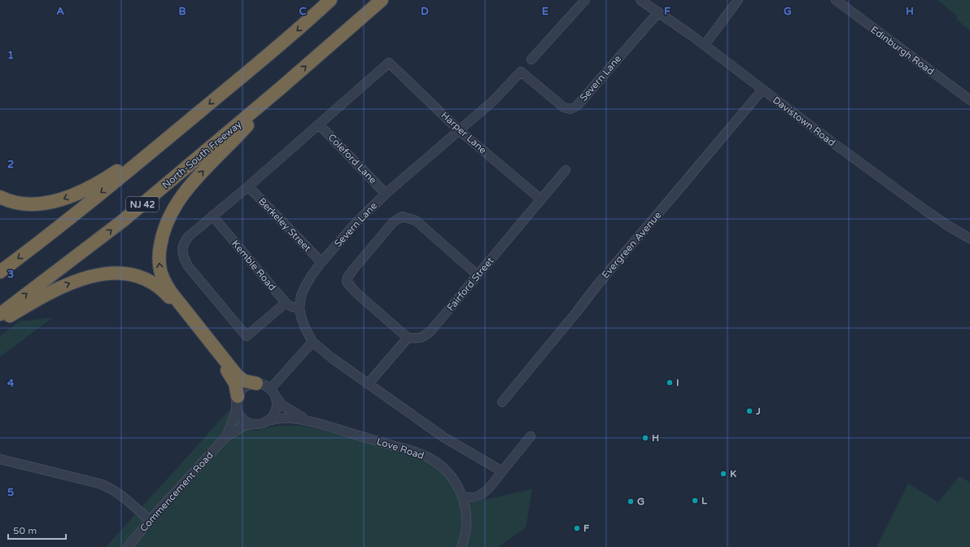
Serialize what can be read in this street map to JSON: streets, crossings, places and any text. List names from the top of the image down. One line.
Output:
{"streets":{"highway":["North-South Freeway","NJ 42"],"street":["Edinburgh Road","Severn Lane","Davistown Road","Harper Lane","Coleford Lane","Berkeley Street","Evergreen Avenue","Kemble Road","Fairford Street","Love Road","Commencement Road"]},"crossings":[["Severn Lane","Davistown Road"],["Severn Lane","Harper Lane"],["Severn Lane","Coleford Lane"],["Severn Lane","Berkeley Street"],["Davistown Road","Evergreen Avenue"],["Harper Lane","Coleford Lane"],["Harper Lane","Fairford Street"],["Love Road","Commencement Road"]],"places":["I","J","H","K","L","G","F"],"scale_bar":"50 m","grid":{"columns":["A","B","C","D","E","F","G","H"],"rows":["1","2","3","4","5"]}}
